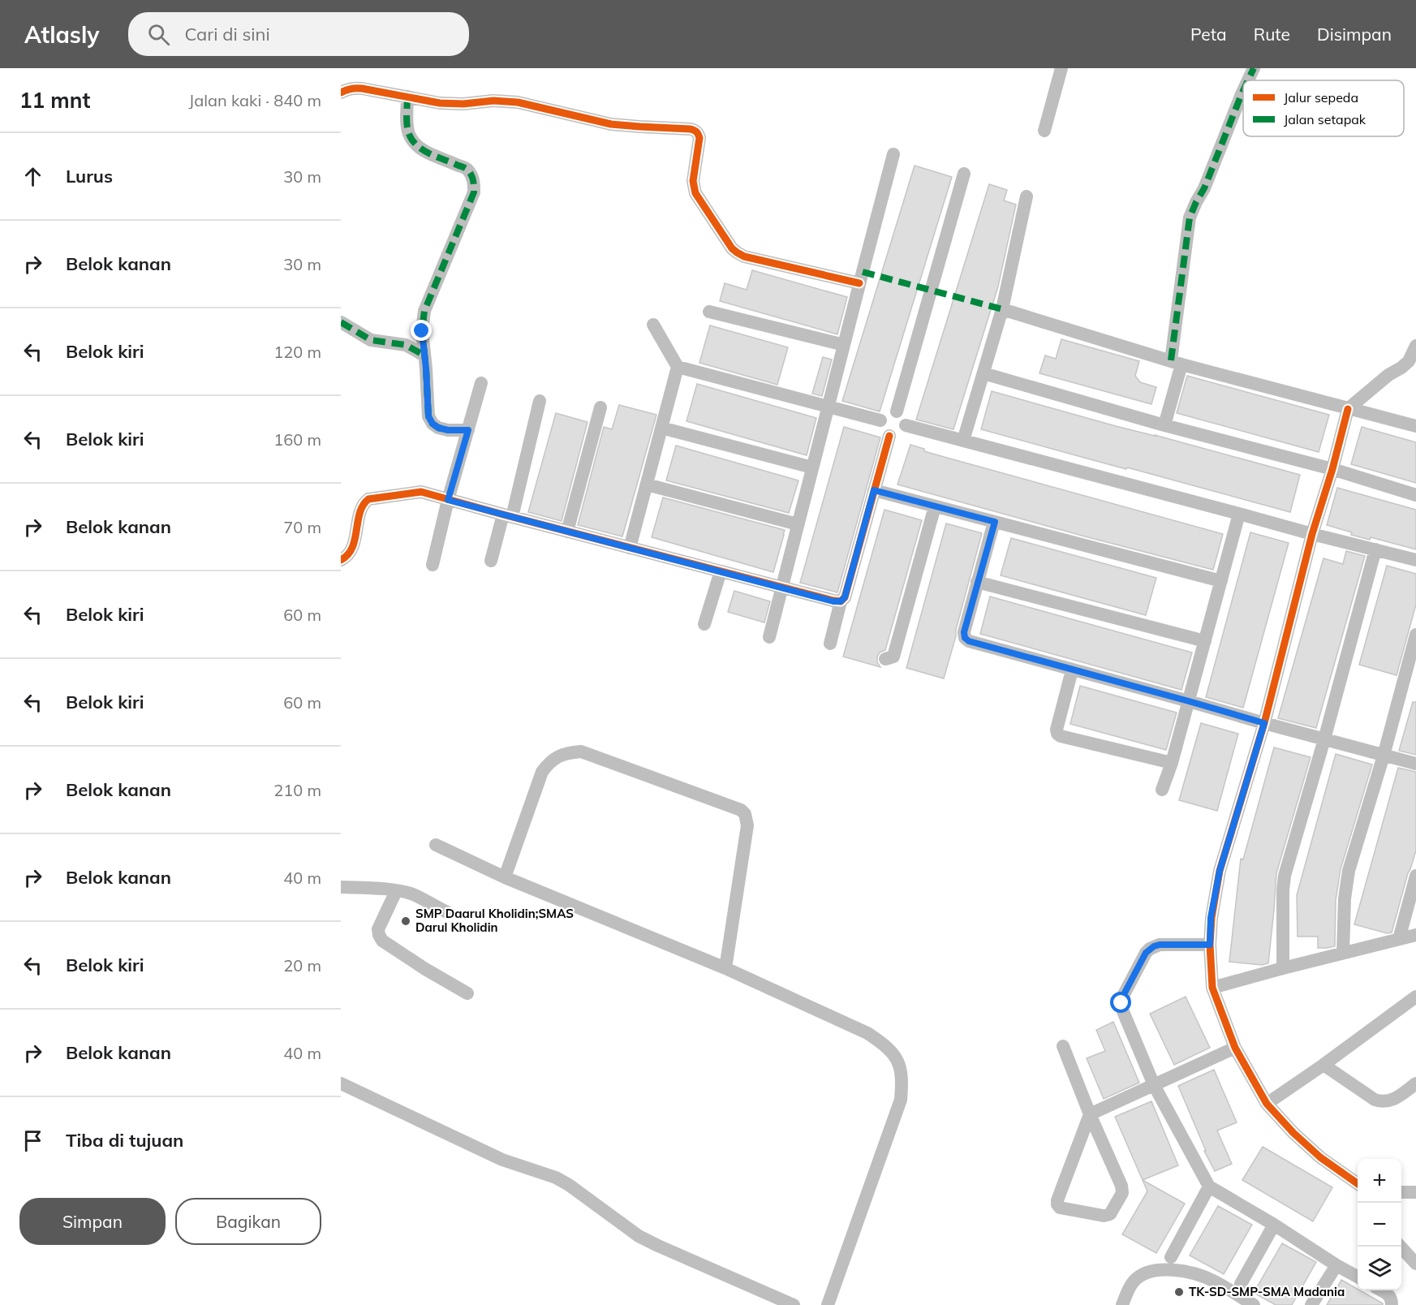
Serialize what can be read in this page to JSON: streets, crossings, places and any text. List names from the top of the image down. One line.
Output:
{"places":["SMP Daarul Kholidin;SMAS Darul Kholidin","TK-SD-SMP-SMA Madania"],"legend":["Jalur sepeda","Jalan setapak"],"page":{"header":"Atlasly","search":"Cari di sini","nav":["Peta","Rute","Disimpan"],"heading":["11 mnt","Jalan kaki · 840 m"],"list":[["Lurus","30 m"],["Belok kanan","30 m"],["Belok kiri","120 m"],["Belok kiri","160 m"],["Belok kanan","70 m"],["Belok kiri","60 m"],["Belok kiri","60 m"],["Belok kanan","210 m"],["Belok kanan","40 m"],["Belok kiri","20 m"],["Belok kanan","40 m"],"Tiba di tujuan"],"map_buttons":["+","−"],"buttons":["Simpan","Bagikan"]}}
